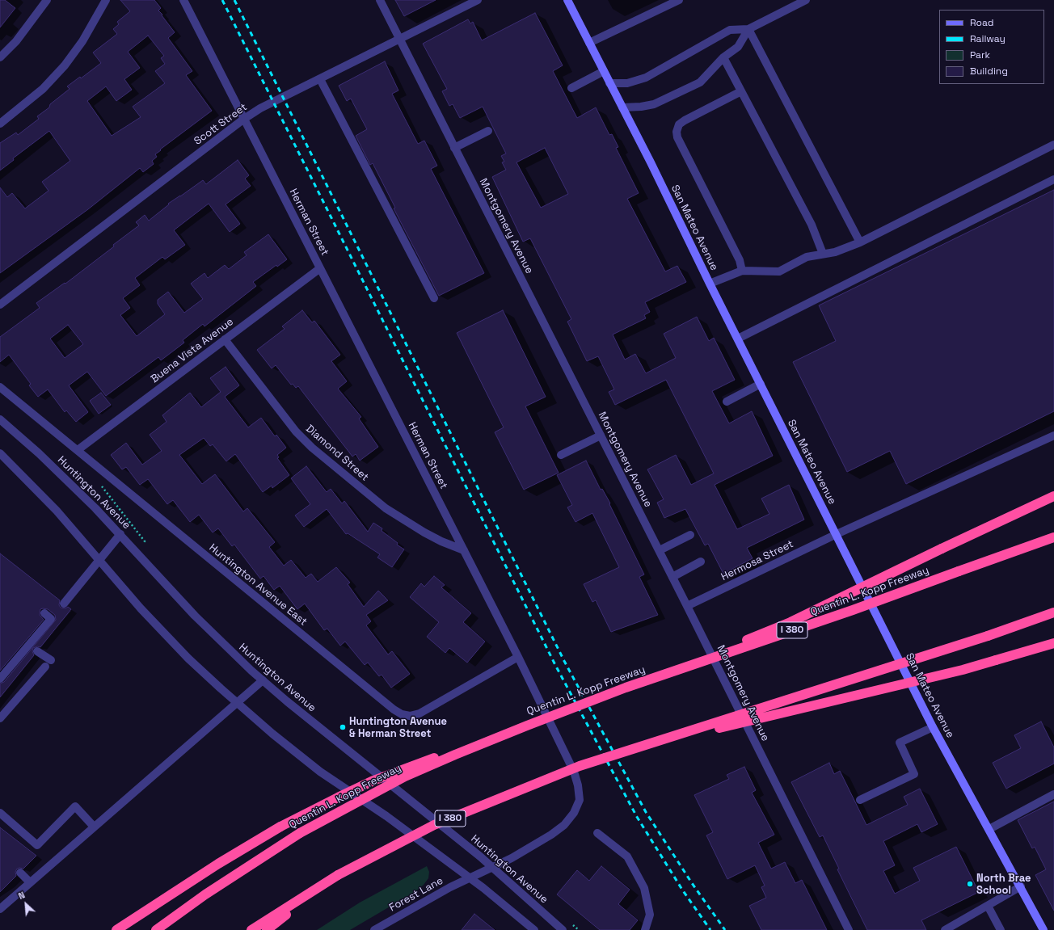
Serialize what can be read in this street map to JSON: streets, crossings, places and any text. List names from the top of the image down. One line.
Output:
{"streets":{"highway":["Quentin L. Kopp Freeway","I 380"],"main road":["San Mateo Avenue"],"street":["Scott Street","Herman Street","Montgomery Avenue","Buena Vista Avenue","Diamond Street","Huntington Avenue","Hermosa Street","Huntington Avenue East","Forest Lane"]},"crossings":[["Scott Street","Herman Street"],["Scott Street","Montgomery Avenue"],["Herman Street","Buena Vista Avenue"],["Herman Street","Diamond Street"],["Herman Street","Huntington Avenue"],["Herman Street","Huntington Avenue East"],["Herman Street","Forest Lane"],["Montgomery Avenue","Hermosa Street"],["San Mateo Avenue","Hermosa Street"],["Buena Vista Avenue","Diamond Street"],["Buena Vista Avenue","Huntington Avenue East"]],"places":["Huntington Avenue & Herman Street","North Brae School"],"legend":["Road","Railway","Park","Building"],"north":"top left"}
